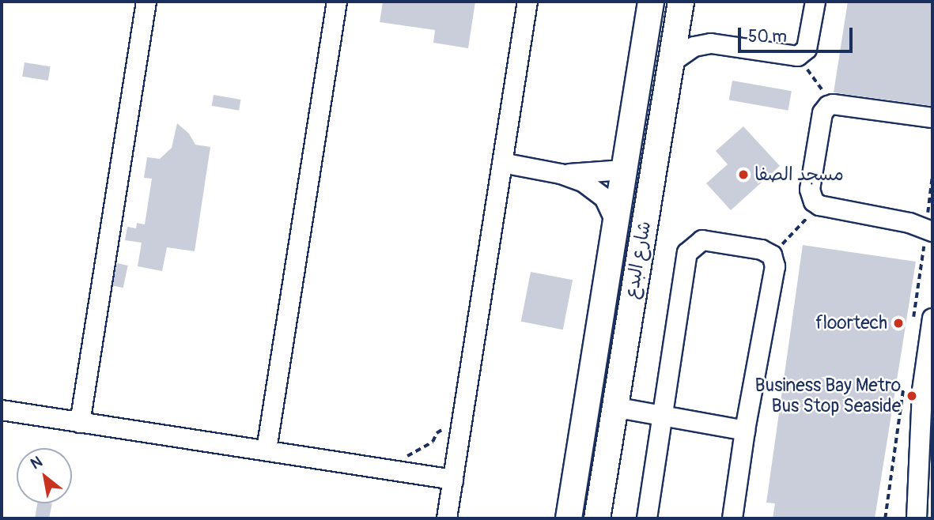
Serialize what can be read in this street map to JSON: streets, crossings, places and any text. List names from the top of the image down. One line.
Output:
{"streets":{"main road":["شارع البدع"]},"places":["مسجد الصفا","floortech","Business Bay Metro Bus Stop Seaside"],"scale_bar":"50 m","north":"top left"}
